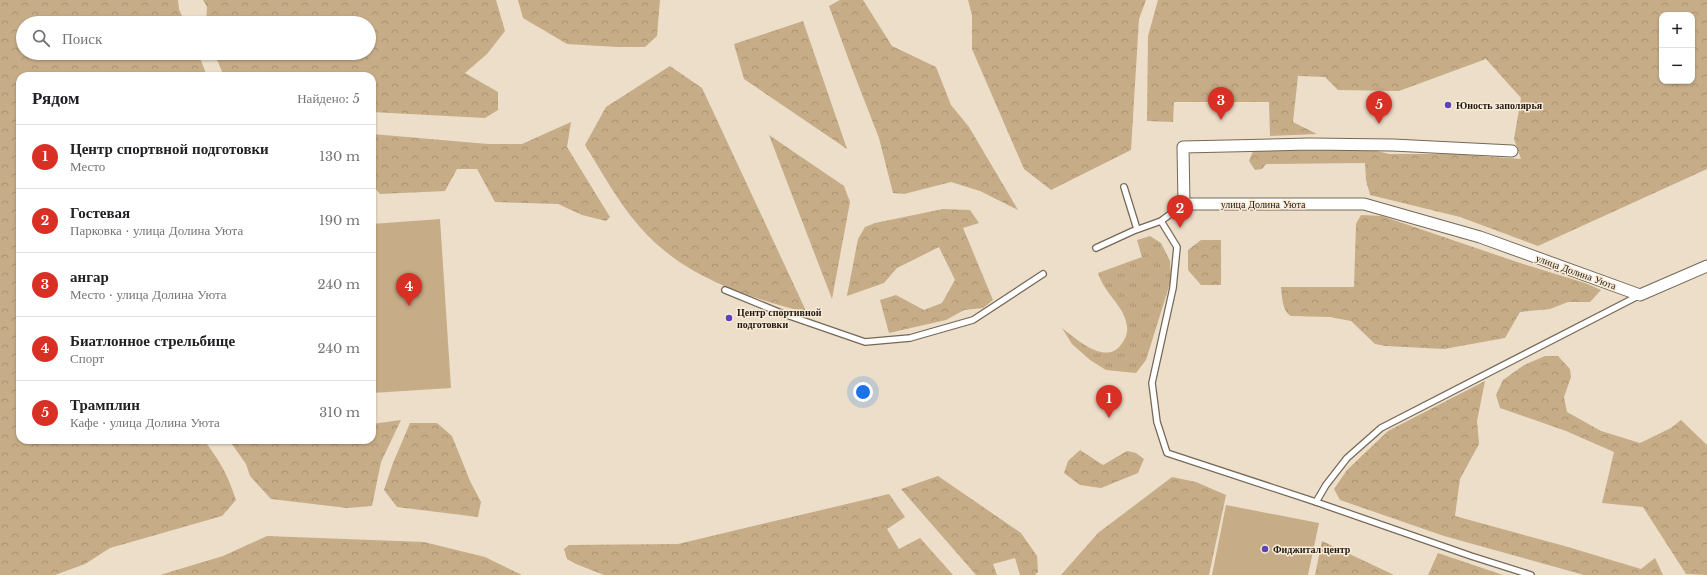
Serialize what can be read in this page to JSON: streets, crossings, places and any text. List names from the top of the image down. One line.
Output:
{"streets":{"street":["улица Долина Уюта"]},"places":["Юность заполярья","Центр спортивной подготовки","Фиджитал центр"],"page":{"map_buttons":["+","−"],"search":"Поиск","heading":["Рядом","Найдено: 5"],"pins":["3","5","2","4","1"],"list":[{"mark":"1","name":"Центр спортвной подготовки","note":"Место","value":"130 m"},{"mark":"2","name":"Гостевая","note":"Парковка · улица Долина Уюта","value":"190 m"},{"mark":"3","name":"ангар","note":"Место · улица Долина Уюта","value":"240 m"},{"mark":"4","name":"Биатлонное стрельбище","note":"Спорт","value":"240 m"},{"mark":"5","name":"Трамплин","note":"Кафе · улица Долина Уюта","value":"310 m"}]}}
